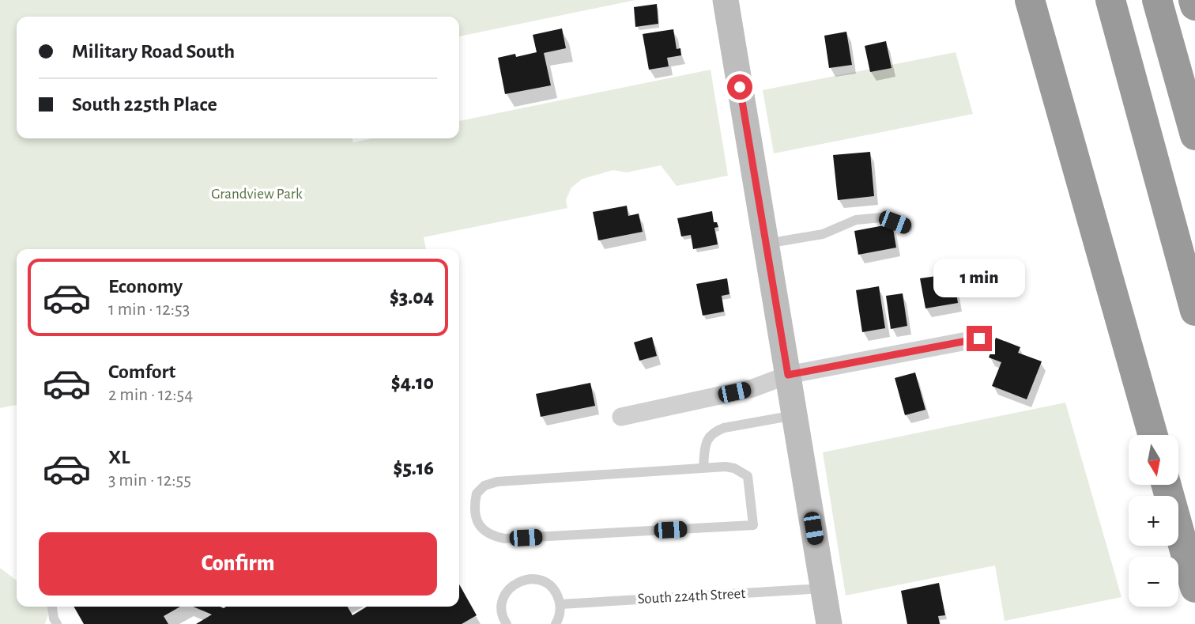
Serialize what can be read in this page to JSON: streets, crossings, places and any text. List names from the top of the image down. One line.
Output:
{"streets":{"lane":["South 224th Street"]},"parks":["Grandview Park"],"north":"bottom","page":{"banner":["Military Road South","South 225th Place"],"bubble":"1 min","list":[{"name":"Economy","note":"1 min · 12:53","value":"$3.04"},{"name":"Comfort","note":"2 min · 12:54","value":"$4.10"},{"name":"XL","note":"3 min · 12:55","value":"$5.16"}],"map_buttons":["+","−"],"buttons":"Confirm"}}
